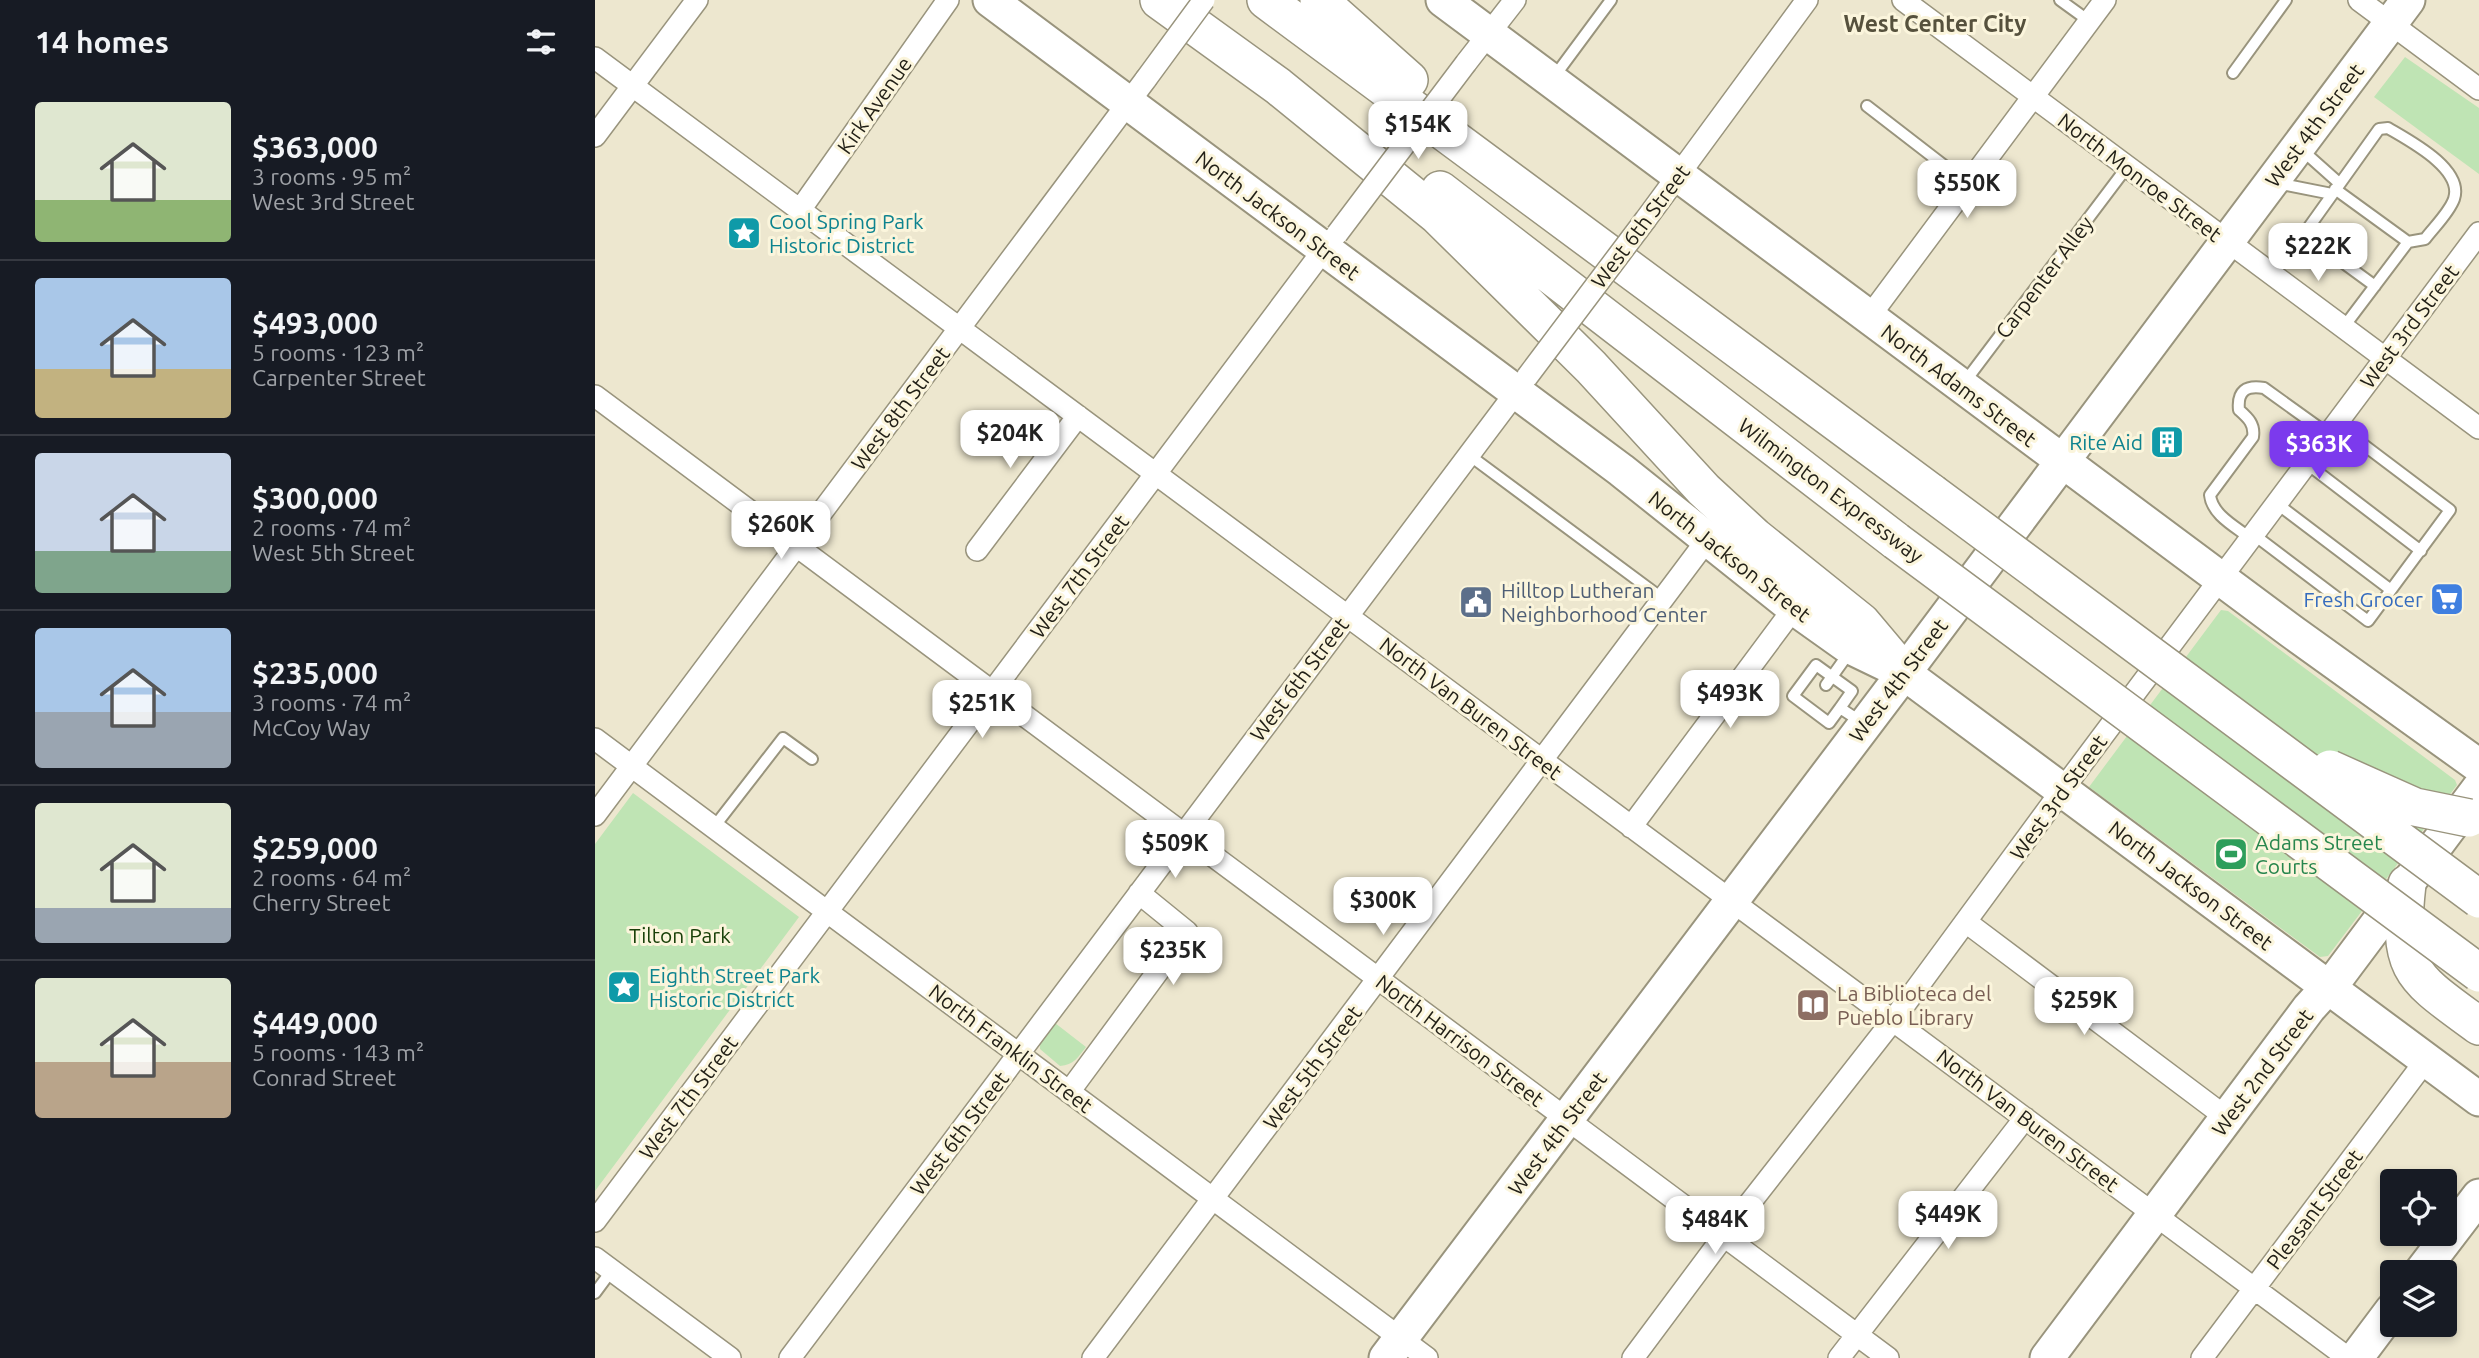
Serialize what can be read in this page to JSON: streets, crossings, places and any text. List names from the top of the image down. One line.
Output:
{"streets":{"highway":["Wilmington Expressway"],"main road":["West 4th Street","North Jackson Street","North Adams Street","West 2nd Street"],"street":["Kirk Avenue","North Monroe Street","West 6th Street","West 3rd Street","West 8th Street","West 7th Street","North Van Buren Street","North Harrison Street","North Franklin Street","West 5th Street","Pleasant Street"],"lane":["Carpenter Alley"]},"crossings":[["Kirk Avenue","North Van Buren Street"],["West 4th Street","North Monroe Street"],["West 4th Street","North Jackson Street"],["West 4th Street","North Adams Street"],["West 4th Street","North Van Buren Street"],["West 4th Street","North Harrison Street"],["West 4th Street","North Franklin Street"],["North Monroe Street","Carpenter Alley"],["North Monroe Street","West 3rd Street"],["North Jackson Street","West 6th Street"],["North Jackson Street","West 3rd Street"],["North Jackson Street","West 8th Street"],["North Jackson Street","West 7th Street"],["North Jackson Street","West 5th Street"],["North Jackson Street","West 2nd Street"],["North Jackson Street","Pleasant Street"],["West 6th Street","North Adams Street"],["West 6th Street","North Van Buren Street"],["West 6th Street","North Harrison Street"],["West 6th Street","North Franklin Street"],["Carpenter Alley","North Adams Street"],["West 3rd Street","North Adams Street"],["West 3rd Street","North Van Buren Street"],["West 3rd Street","North Harrison Street"],["North Adams Street","West 7th Street"],["West 8th Street","North Van Buren Street"],["West 8th Street","North Harrison Street"],["West 8th Street","North Franklin Street"],["West 7th Street","North Van Buren Street"],["West 7th Street","North Harrison Street"],["West 7th Street","North Franklin Street"],["North Van Buren Street","West 5th Street"],["North Van Buren Street","West 2nd Street"],["North Van Buren Street","Pleasant Street"],["North Harrison Street","West 5th Street"],["North Franklin Street","West 5th Street"]],"districts":["West Center City"],"parks":["Tilton Park"],"places":{"place":["Cool Spring Park Historic District","Eighth Street Park Historic District"],"building":["Rite Aid"],"supermarket":["Fresh Grocer"],"public building":["Hilltop Lutheran Neighborhood Center"],"sports":["Adams Street Courts"],"library":["La Biblioteca del Pueblo Library"]},"page":{"heading":"14 homes","list":[{"name":"$363,000","note":"3 rooms · 95 m² · West 3rd Street"},{"name":"$493,000","note":"5 rooms · 123 m² · Carpenter Street"},{"name":"$300,000","note":"2 rooms · 74 m² · West 5th Street"},{"name":"$235,000","note":"3 rooms · 74 m² · McCoy Way"},{"name":"$259,000","note":"2 rooms · 64 m² · Cherry Street"},{"name":"$449,000","note":"5 rooms · 143 m² · Conrad Street"}],"price":["$154K","$550K","$222K","$204K","$363K","$260K","$493K","$251K","$509K","$300K","$235K","$259K","$449K","$484K"]}}
